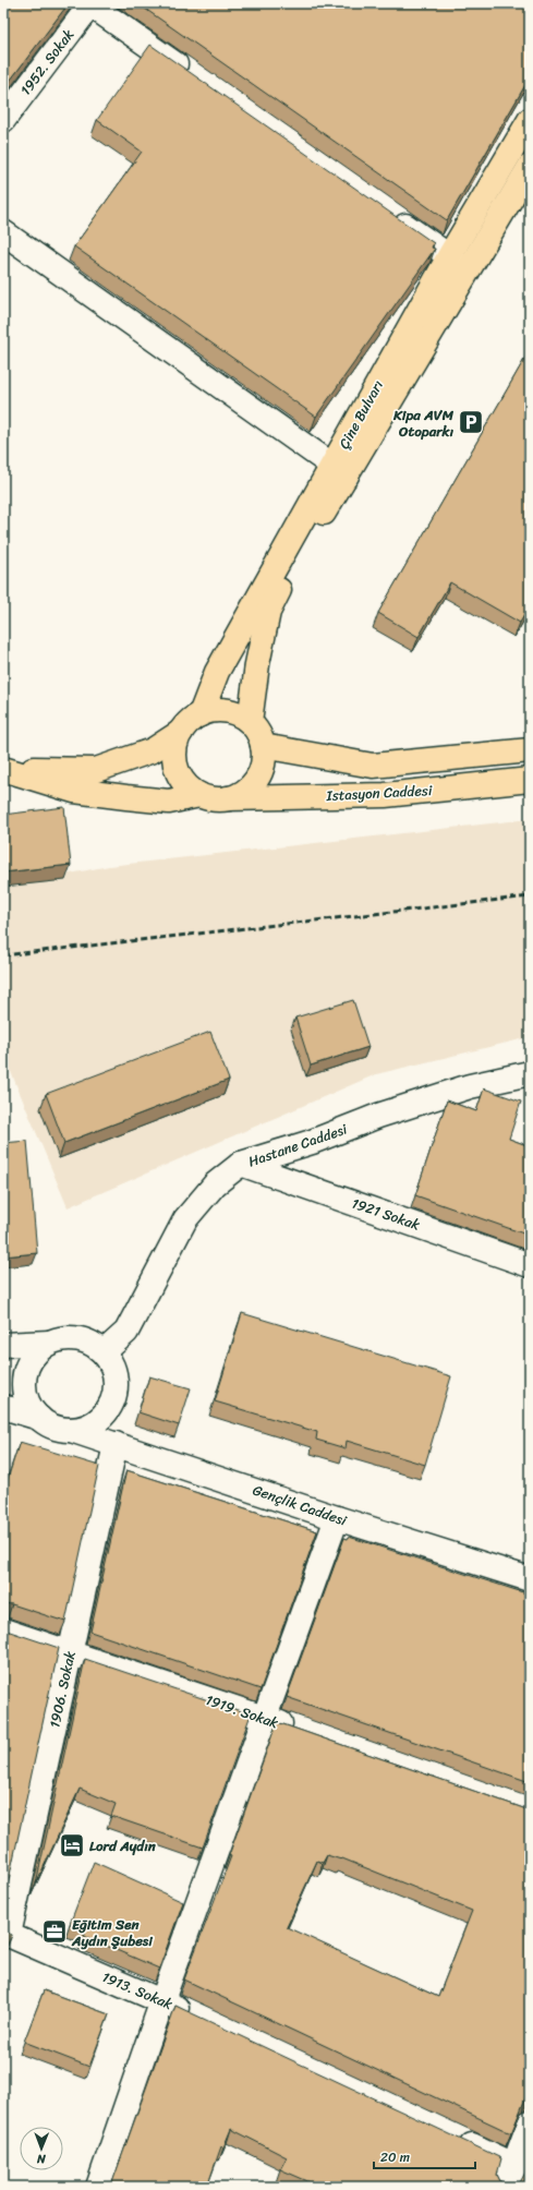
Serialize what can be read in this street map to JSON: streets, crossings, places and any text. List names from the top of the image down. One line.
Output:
{"streets":{"main road":["Çine Bulvarı","Istasyon Caddesi"],"street":["1952. Sokak","Hastane Caddesi","1921 Sokak","Gençlik Caddesi","1906. Sokak","1919. Sokak","1913. Sokak"]},"crossings":[["Çine Bulvarı","Istasyon Caddesi"],["Hastane Caddesi","1921 Sokak"],["Hastane Caddesi","Gençlik Caddesi"],["Gençlik Caddesi","1906. Sokak"],["1906. Sokak","1919. Sokak"],["1906. Sokak","1913. Sokak"]],"places":{"parking":["Kipa AVM Otoparkı"],"hotel":["Lord Aydın"],"office":["Eğitim Sen Aydın Şubesi"]},"scale_bar":"20 m","north":"bottom"}
